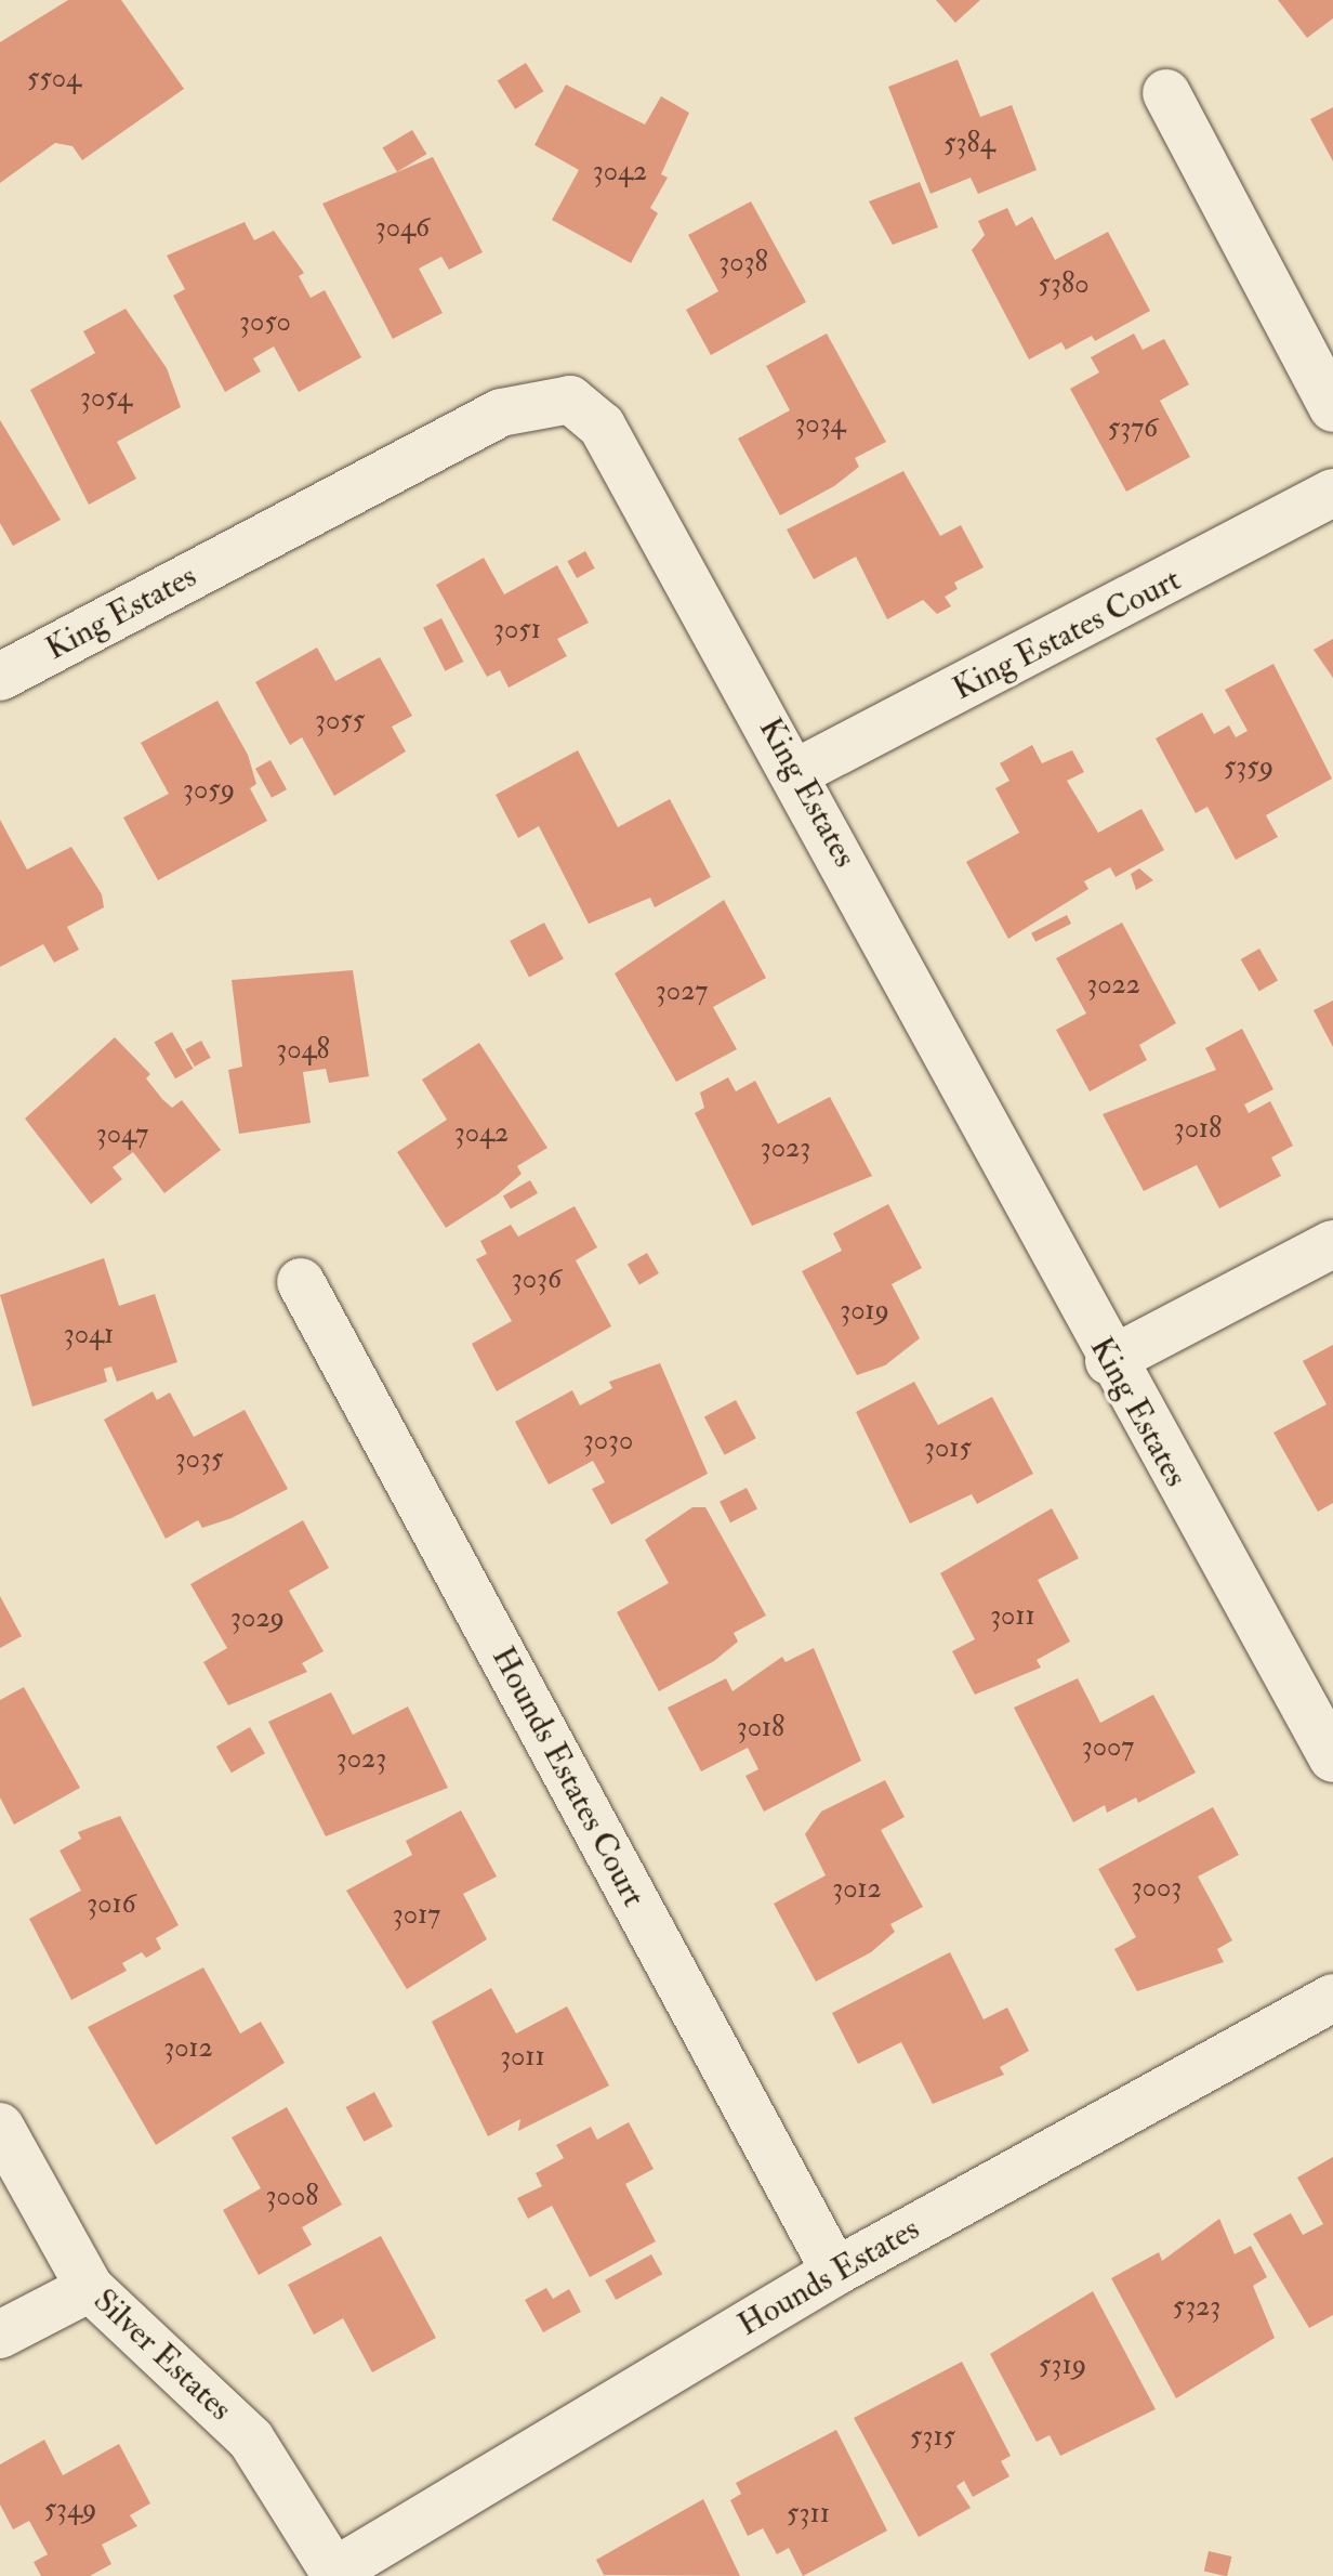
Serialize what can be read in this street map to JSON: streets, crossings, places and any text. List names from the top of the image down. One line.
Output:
{"streets":{"street":["King Estates","King Estates Court","Hounds Estates Court","Hounds Estates","Silver Estates"]},"crossings":[["King Estates","King Estates Court"],["Hounds Estates Court","Hounds Estates"],["Hounds Estates","Silver Estates"]],"house_numbers":["5504","5384","3042","3046","3038","5380","3050","3054","3034","5376","3051","3055","5359","3059","3022","3027","3048","3018","3042","3047","3023","3036","3019","3041","3030","3015","3035","3011","3029","3018","3007","3023","3003","3012","3016","3017","3012","3011","3008","5323","5319","5315","5349","5311"]}
